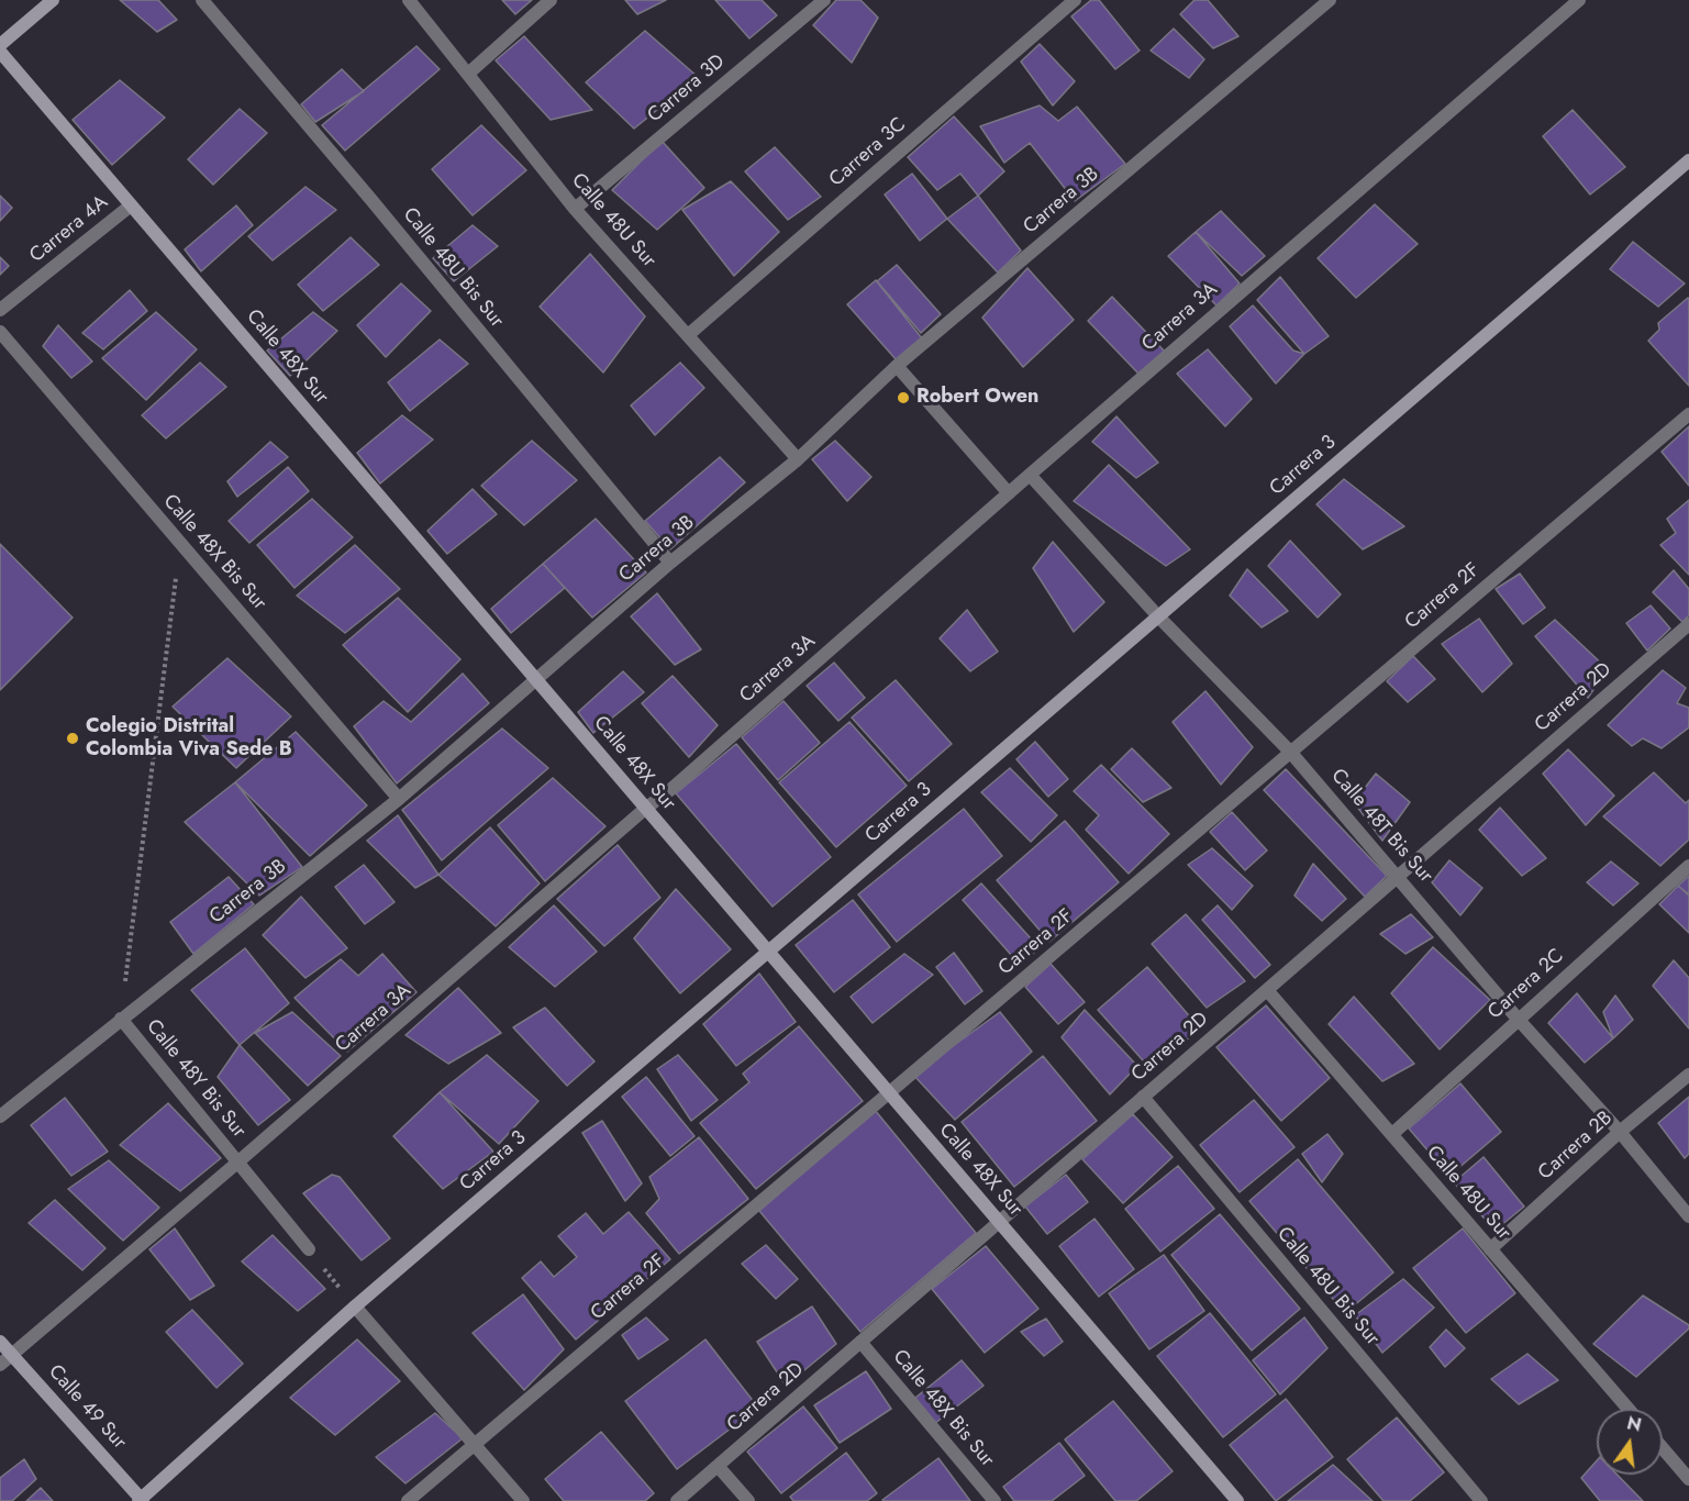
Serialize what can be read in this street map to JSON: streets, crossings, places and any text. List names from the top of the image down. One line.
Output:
{"streets":{"street":["Carrera 3D","Carrera 3C","Carrera 3B","Calle 48U Sur","Carrera 4A","Calle 48U Bis Sur","Carrera 3A","Calle 48X Sur","Carrera 3","Calle 48X Bis Sur","Carrera 2F","Carrera 2D","Calle 48T Bis Sur","Carrera 2C","Calle 48Y Bis Sur","Carrera 2B","Calle 49 Sur"]},"crossings":[["Carrera 3D","Calle 48U Sur"],["Carrera 3C","Calle 48U Sur"],["Carrera 3B","Calle 48U Sur"],["Carrera 3B","Calle 48U Bis Sur"],["Carrera 3B","Calle 48X Sur"],["Carrera 3B","Calle 48X Bis Sur"],["Carrera 3B","Calle 48Y Bis Sur"],["Calle 48U Sur","Carrera 2D"],["Calle 48U Sur","Carrera 2C"],["Calle 48U Sur","Carrera 2B"],["Carrera 4A","Calle 48X Sur"],["Calle 48U Bis Sur","Carrera 2D"],["Carrera 3A","Calle 48X Sur"],["Carrera 3A","Calle 48T Bis Sur"],["Carrera 3A","Calle 48Y Bis Sur"],["Carrera 3A","Calle 49 Sur"],["Calle 48X Sur","Carrera 3"],["Calle 48X Sur","Carrera 2F"],["Calle 48X Sur","Carrera 2D"],["Carrera 3","Calle 48T Bis Sur"],["Carrera 3","Calle 49 Sur"],["Calle 48X Bis Sur","Carrera 2D"],["Calle 48X Bis Sur","Calle 48Y Bis Sur"],["Carrera 2F","Calle 48T Bis Sur"],["Carrera 2D","Calle 48T Bis Sur"],["Calle 48T Bis Sur","Carrera 2C"],["Calle 48T Bis Sur","Carrera 2B"]],"places":["Robert Owen","Colegio Distrital Colombia Viva Sede B"],"north":"top"}
